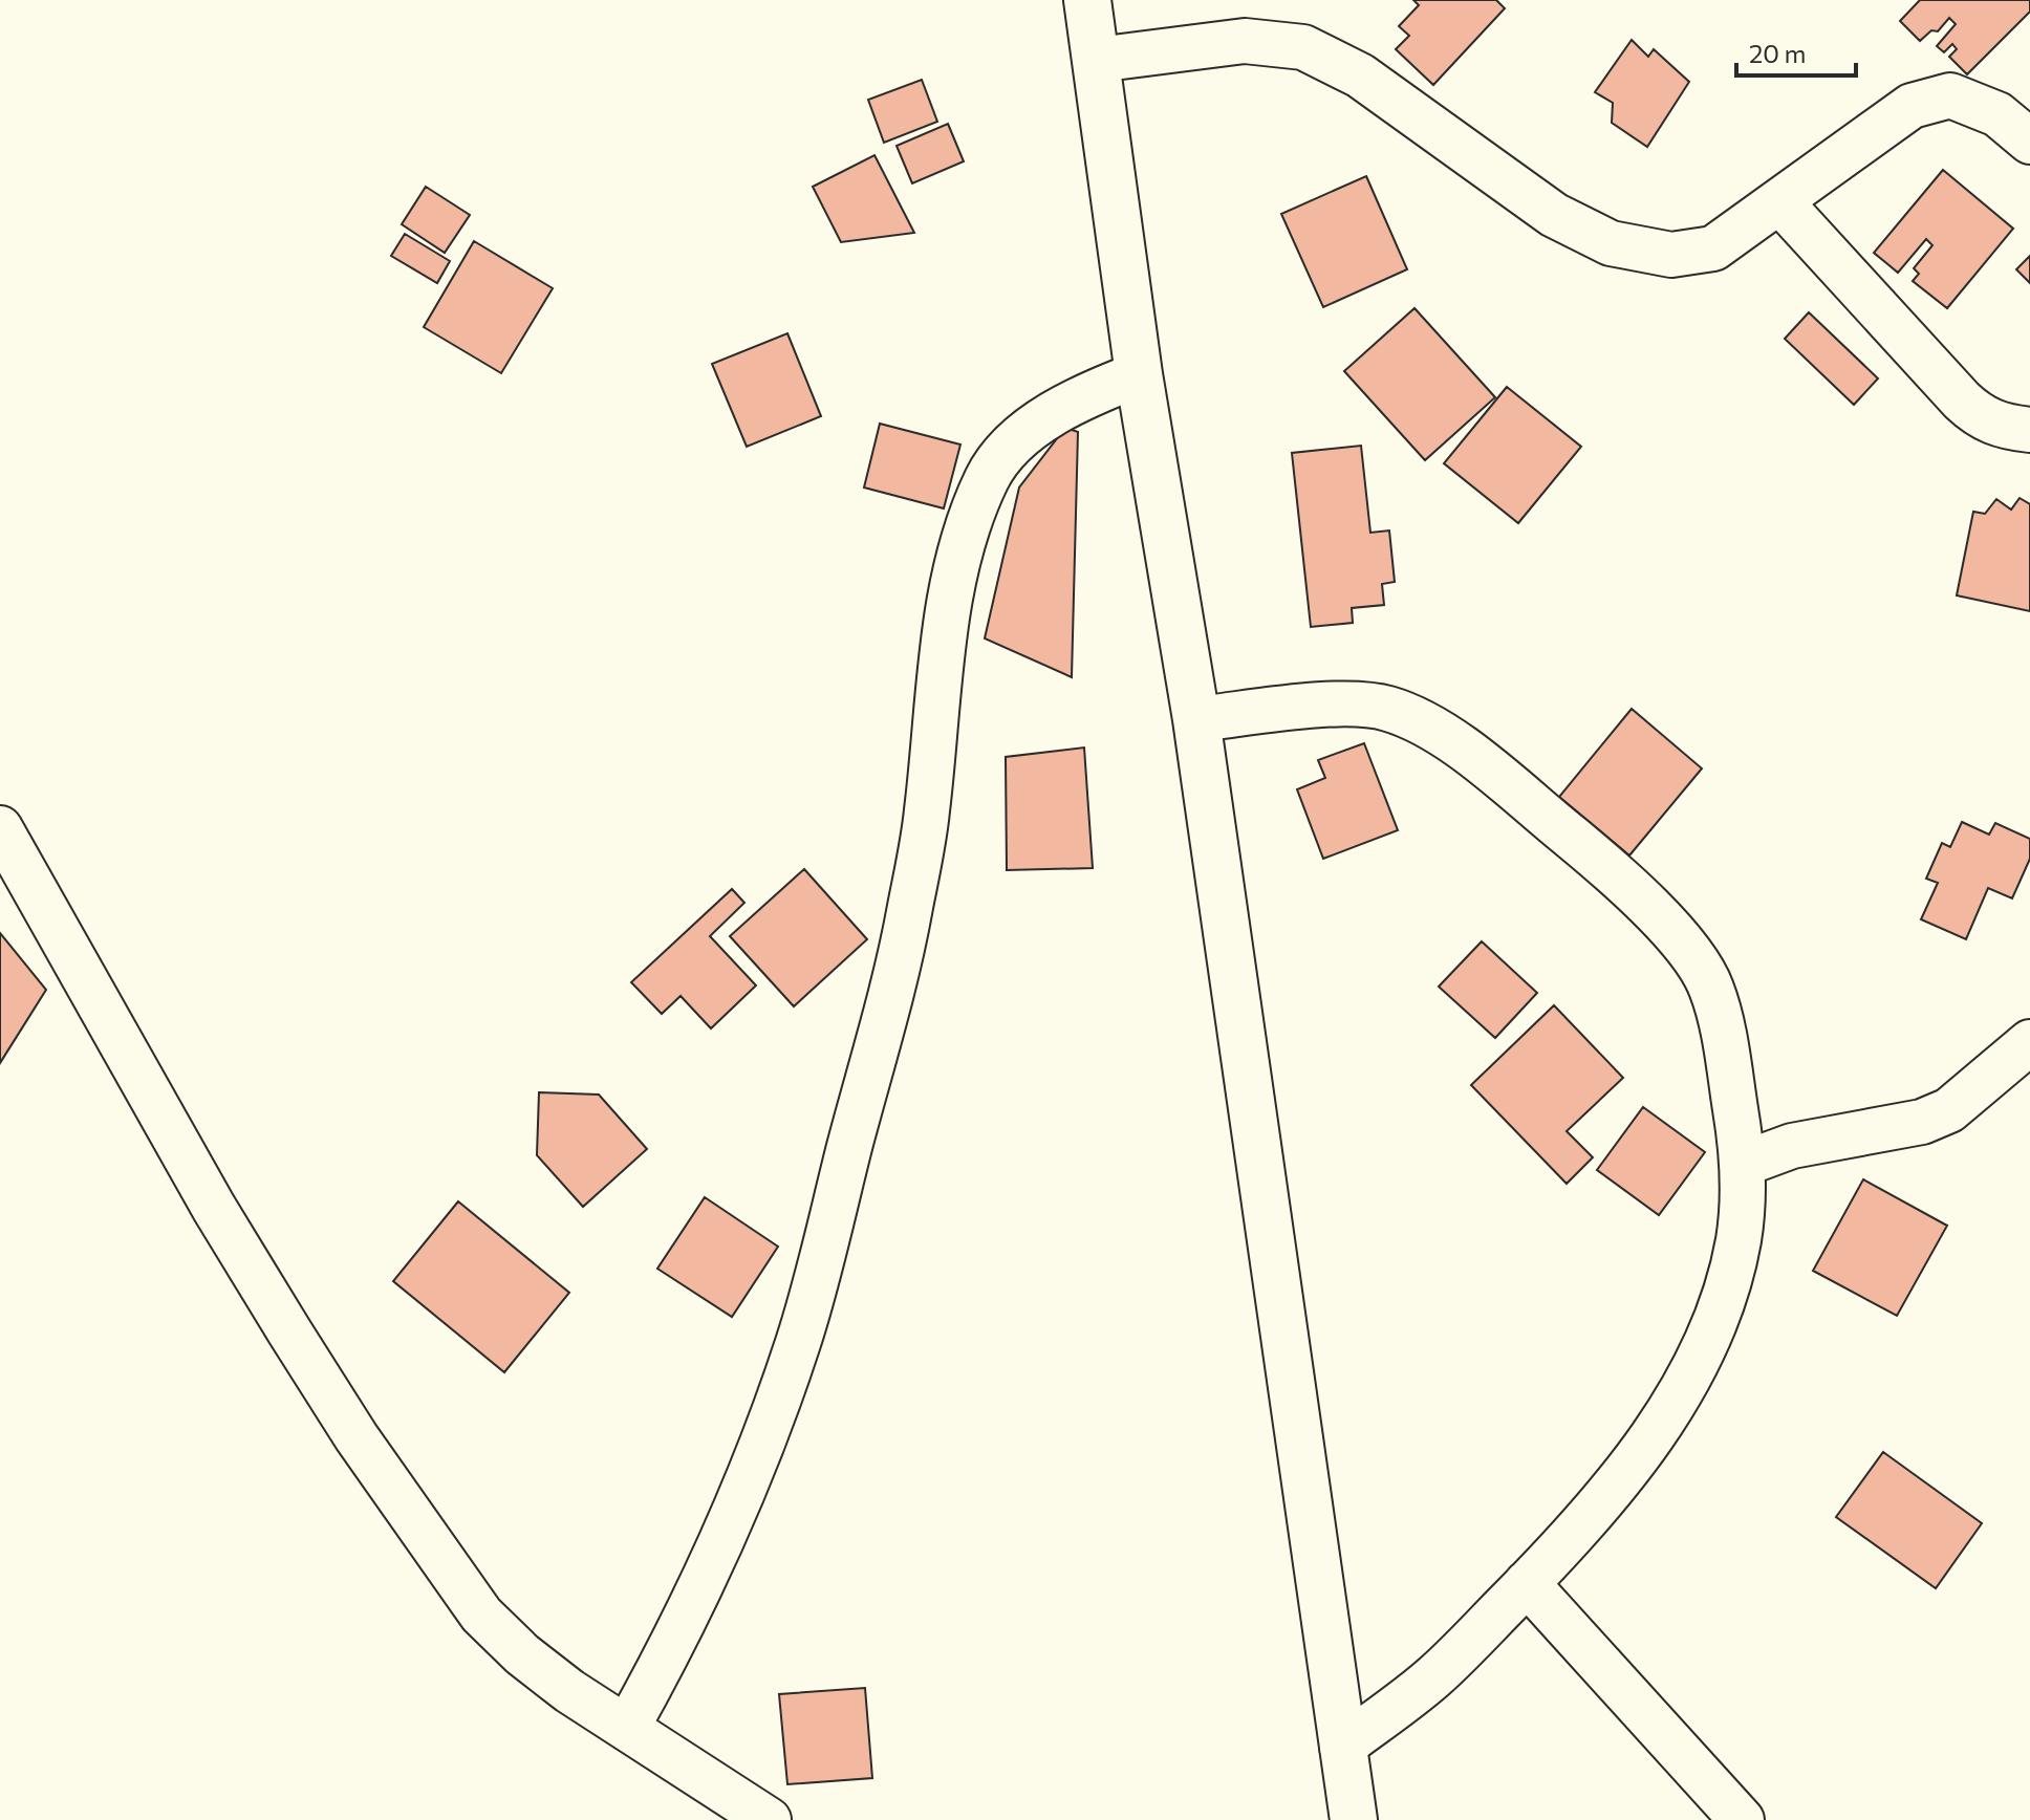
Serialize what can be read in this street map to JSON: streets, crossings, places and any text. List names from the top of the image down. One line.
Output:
{"scale_bar":"20 m"}
